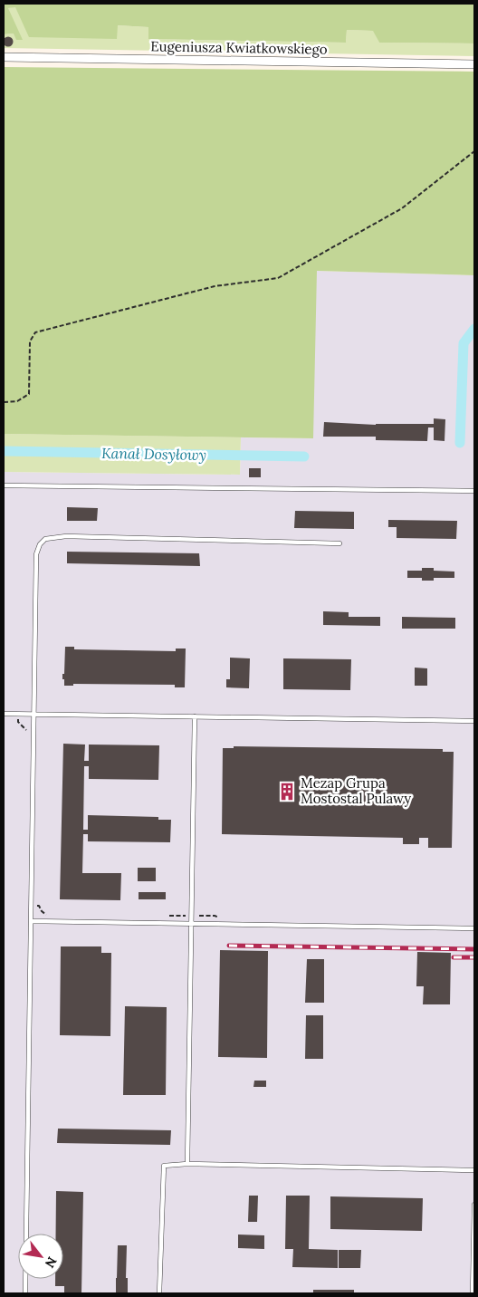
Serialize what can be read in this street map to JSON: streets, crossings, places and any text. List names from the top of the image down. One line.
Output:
{"streets":{"street":["Eugeniusza Kwiatkowskiego"]},"water":["Kanał Dosyłowy"],"places":{"building":["Mezap Grupa Mostostal Pulawy"]},"north":"bottom right"}
